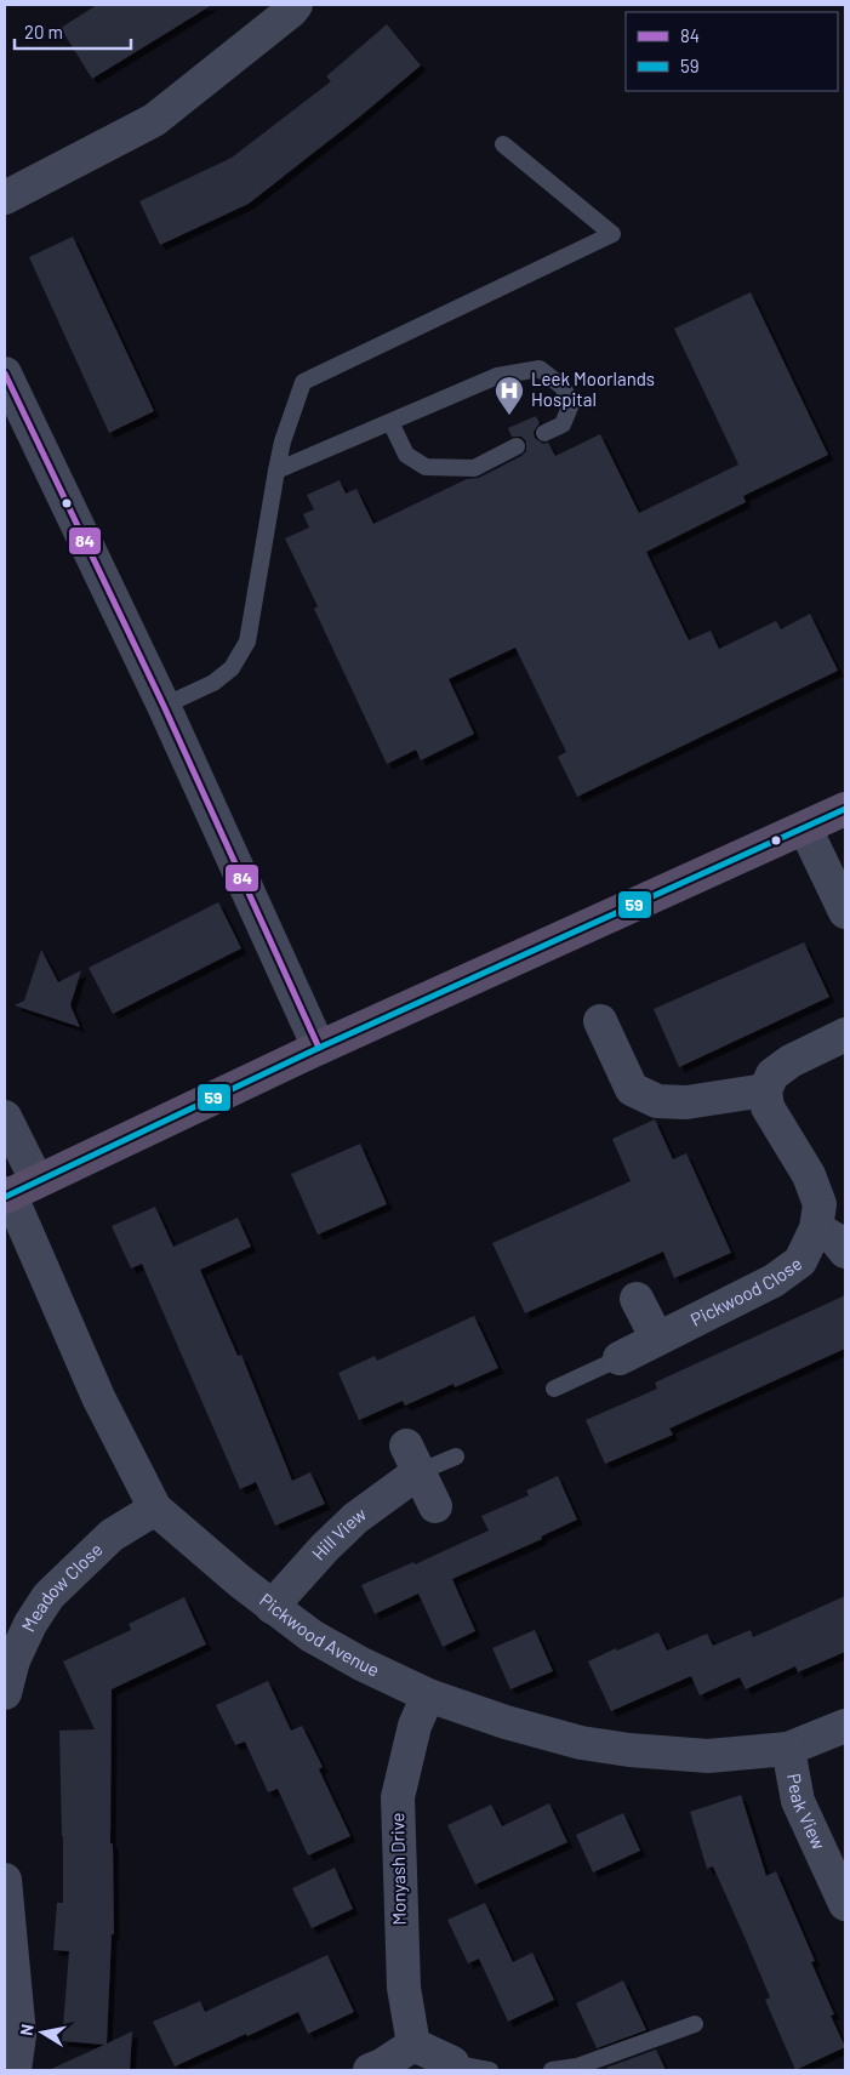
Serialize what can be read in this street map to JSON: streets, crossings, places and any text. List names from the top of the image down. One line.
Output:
{"streets":{"street":["Pickwood Close","Hill View","Meadow Close","Pickwood Avenue","Peak View","Monyash Drive"]},"crossings":[["Hill View","Pickwood Avenue"],["Meadow Close","Pickwood Avenue"],["Pickwood Avenue","Peak View"],["Pickwood Avenue","Monyash Drive"]],"places":{"hospital":["Leek Moorlands Hospital"]},"lines":["transit line 84","transit line 59"],"legend":["84","59"],"scale_bar":"20 m","north":"left"}
